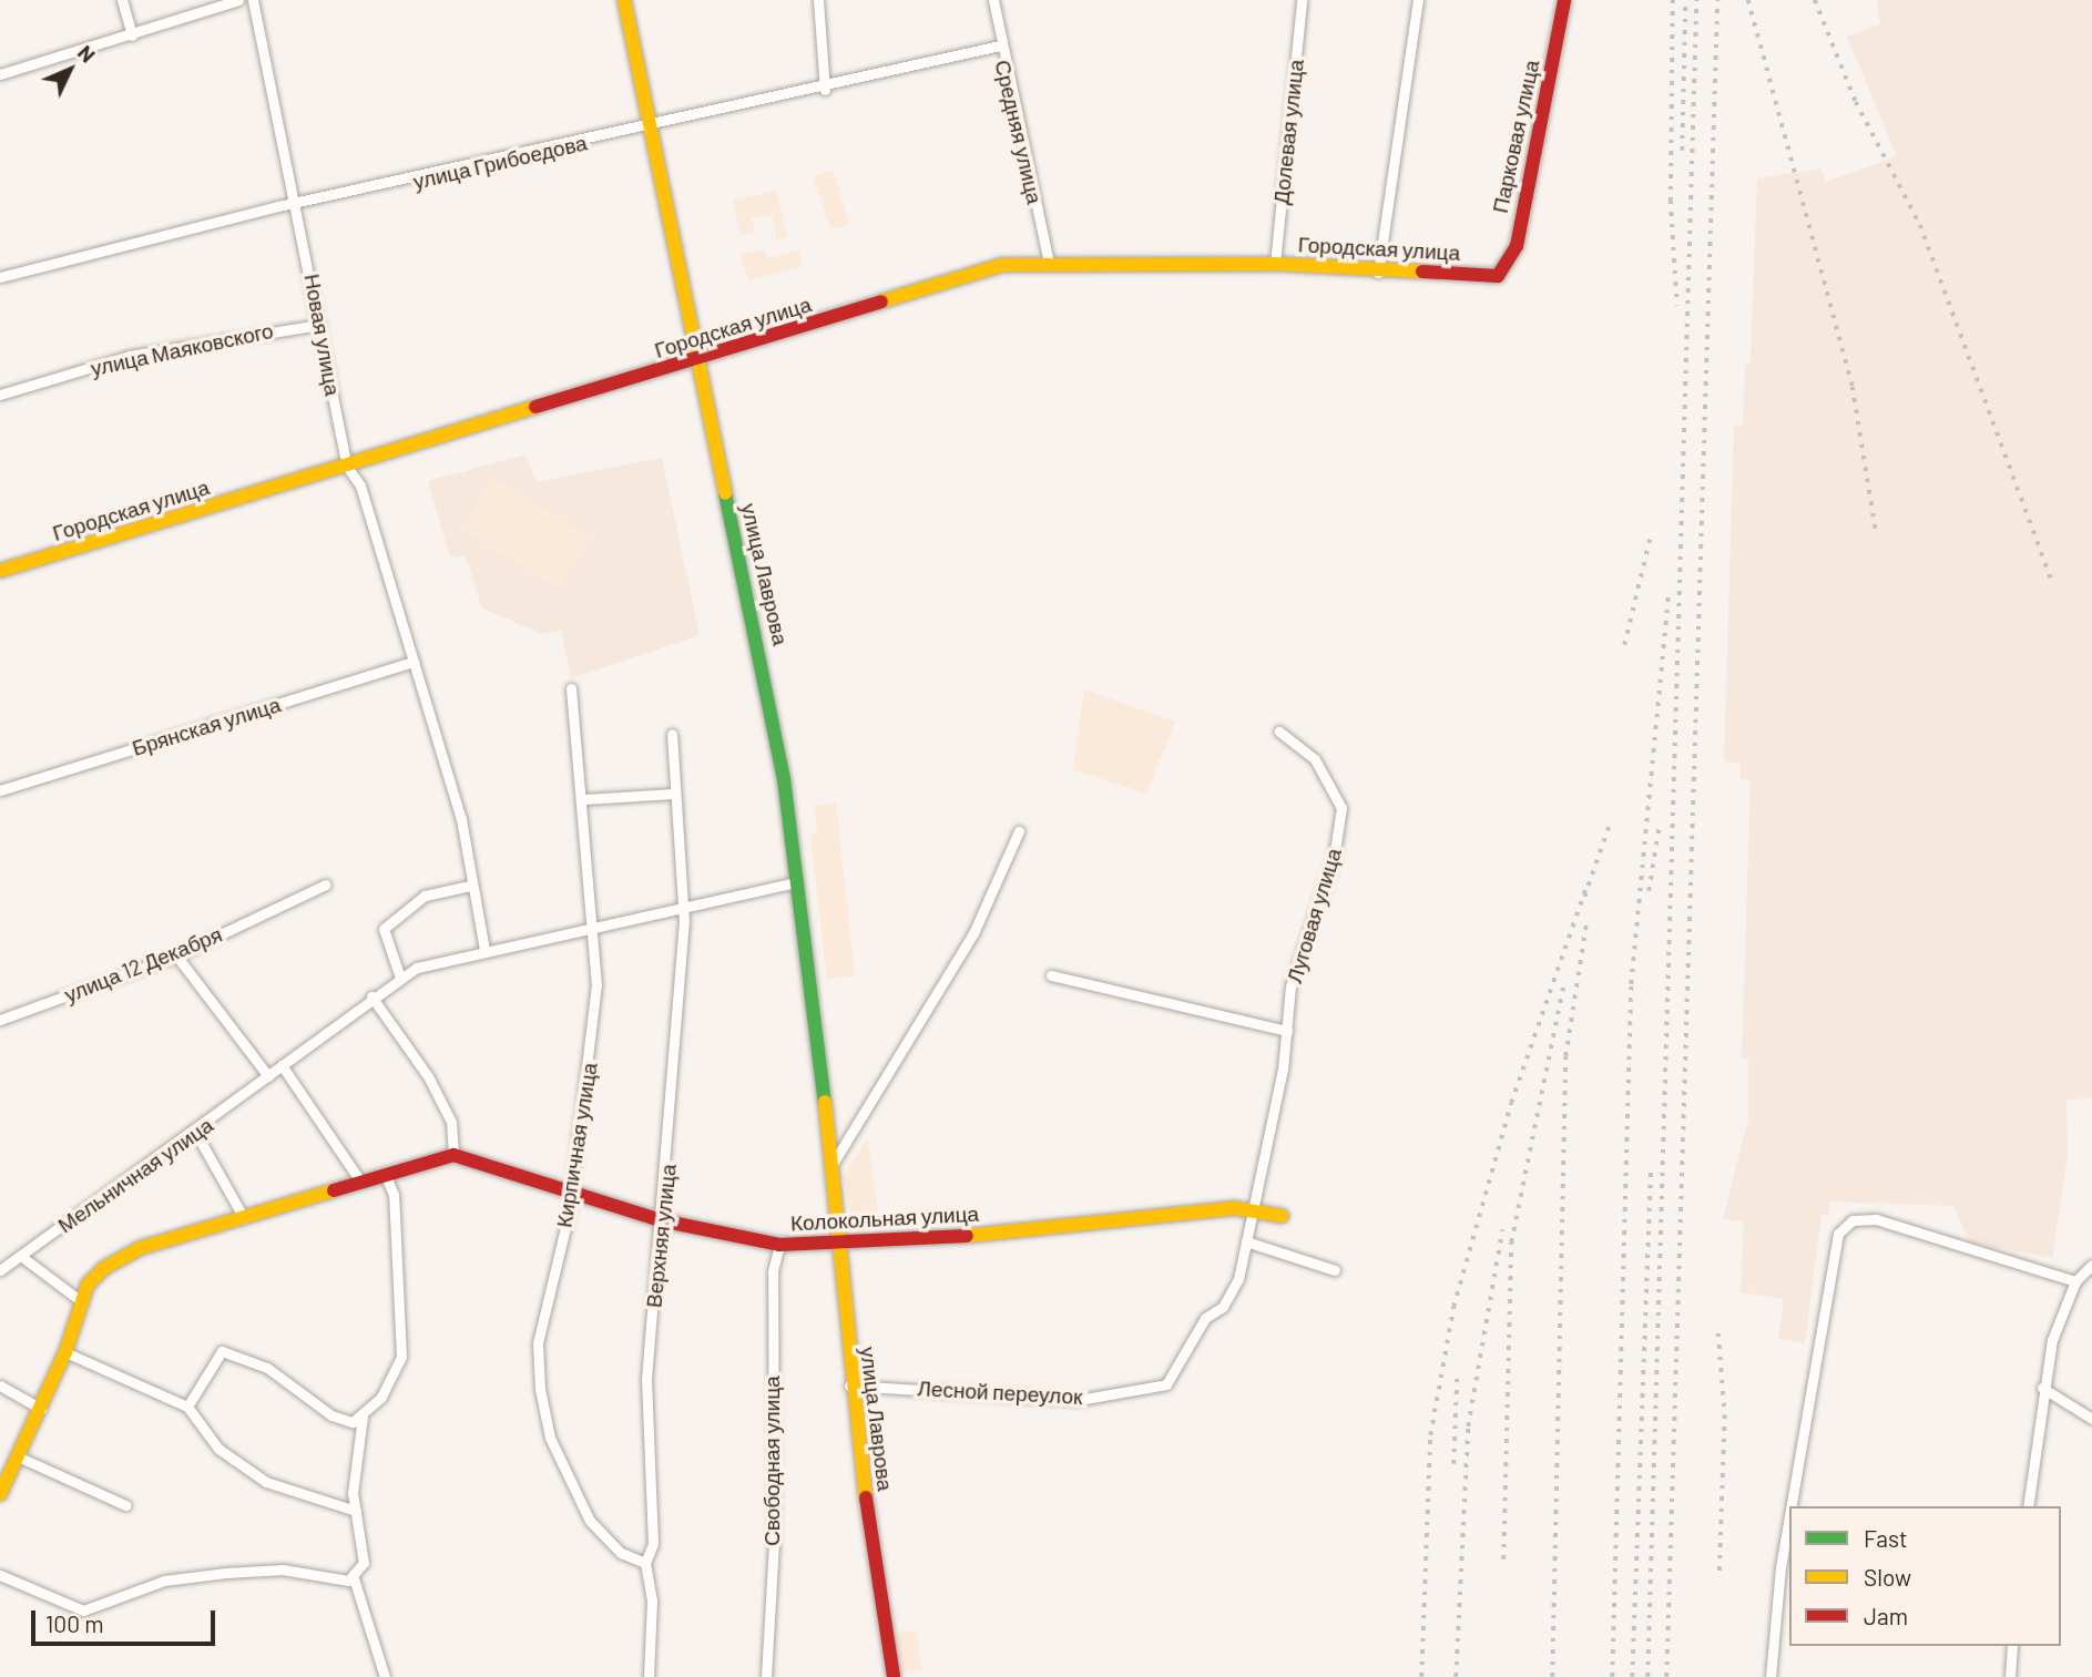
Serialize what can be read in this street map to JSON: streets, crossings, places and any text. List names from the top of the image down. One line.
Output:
{"streets":{"street":["Средняя улица","Долевая улица","Парковая улица","улица Грибоедова","Городская улица","Новая улица","улица Маяковского","улица Лаврова","Брянская улица","Луговая улица","улица 12 Декабря","Кирпичная улица","Мельничная улица","Колокольная улица","Верхняя улица","Лесной переулок","Свободная улица"]},"crossings":[["Средняя улица","улица Грибоедова"],["Средняя улица","Городская улица"],["Долевая улица","Городская улица"],["Парковая улица","Городская улица"],["улица Грибоедова","Новая улица"],["улица Грибоедова","улица Лаврова"],["Городская улица","Новая улица"],["Городская улица","улица Лаврова"],["Новая улица","улица Маяковского"],["Новая улица","Брянская улица"],["улица Лаврова","Мельничная улица"],["улица Лаврова","Колокольная улица"],["улица Лаврова","Лесной переулок"],["Луговая улица","Колокольная улица"],["Луговая улица","Лесной переулок"],["Кирпичная улица","Мельничная улица"],["Кирпичная улица","Колокольная улица"],["Кирпичная улица","Верхняя улица"],["Мельничная улица","Верхняя улица"],["Колокольная улица","Верхняя улица"],["Колокольная улица","Лесной переулок"],["Колокольная улица","Свободная улица"]],"legend":["Fast","Slow","Jam"],"scale_bar":"100 m","north":"top right"}
